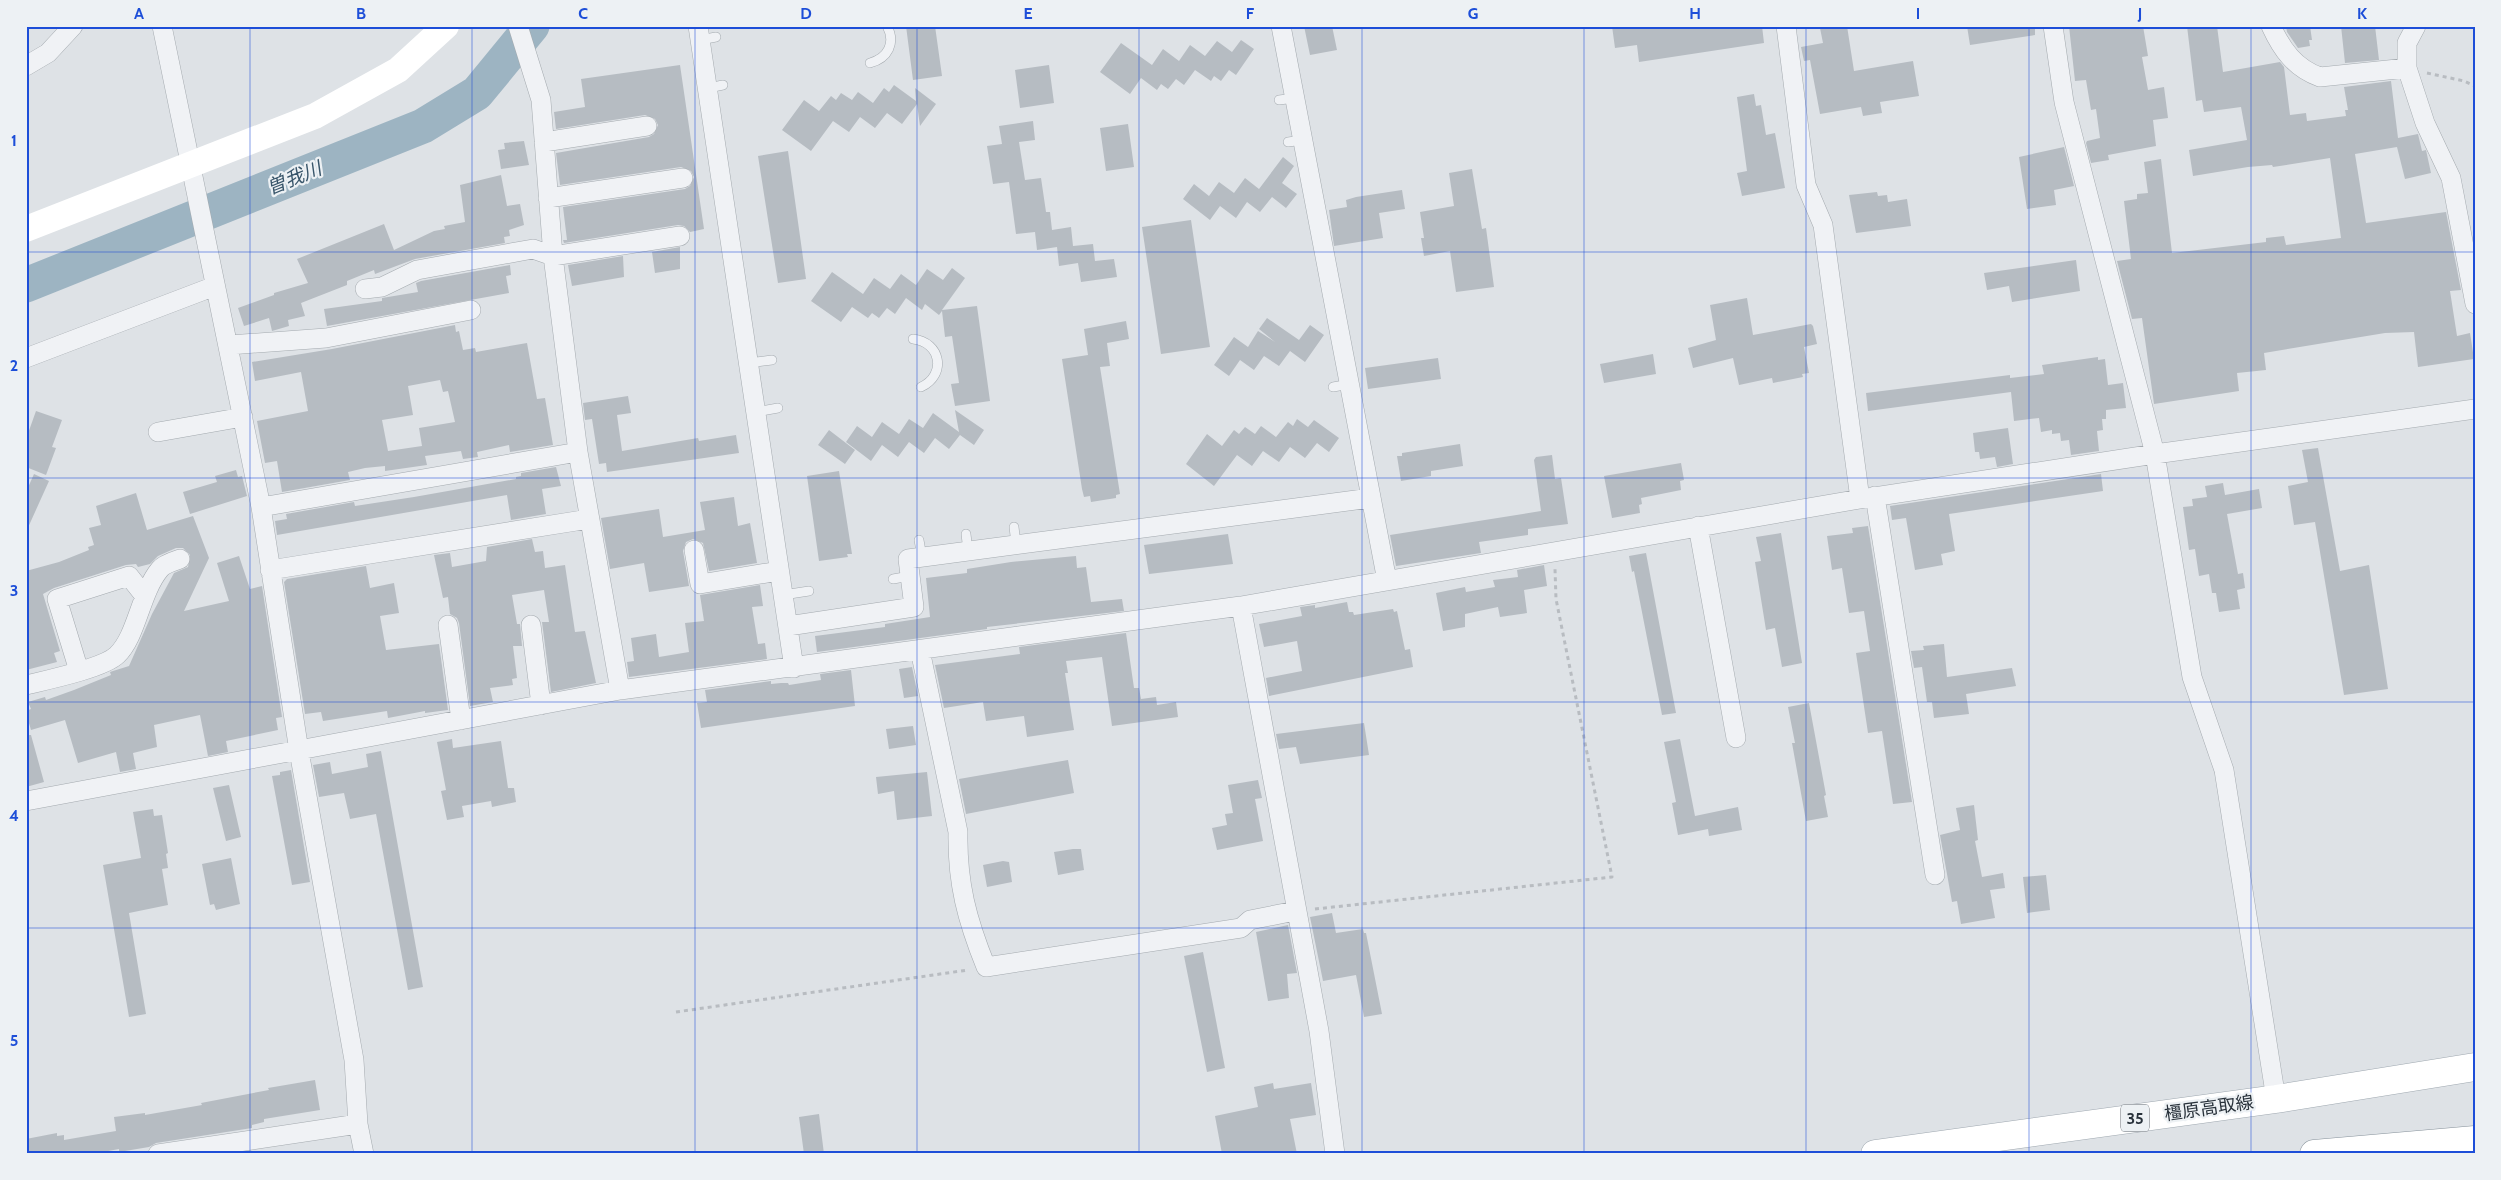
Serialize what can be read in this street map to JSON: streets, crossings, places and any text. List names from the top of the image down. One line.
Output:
{"streets":{"main road":["橿原高取線","35"]},"water":["曽我川"],"grid":{"columns":["A","B","C","D","E","F","G","H","I","J","K"],"rows":["1","2","3","4","5"]}}
